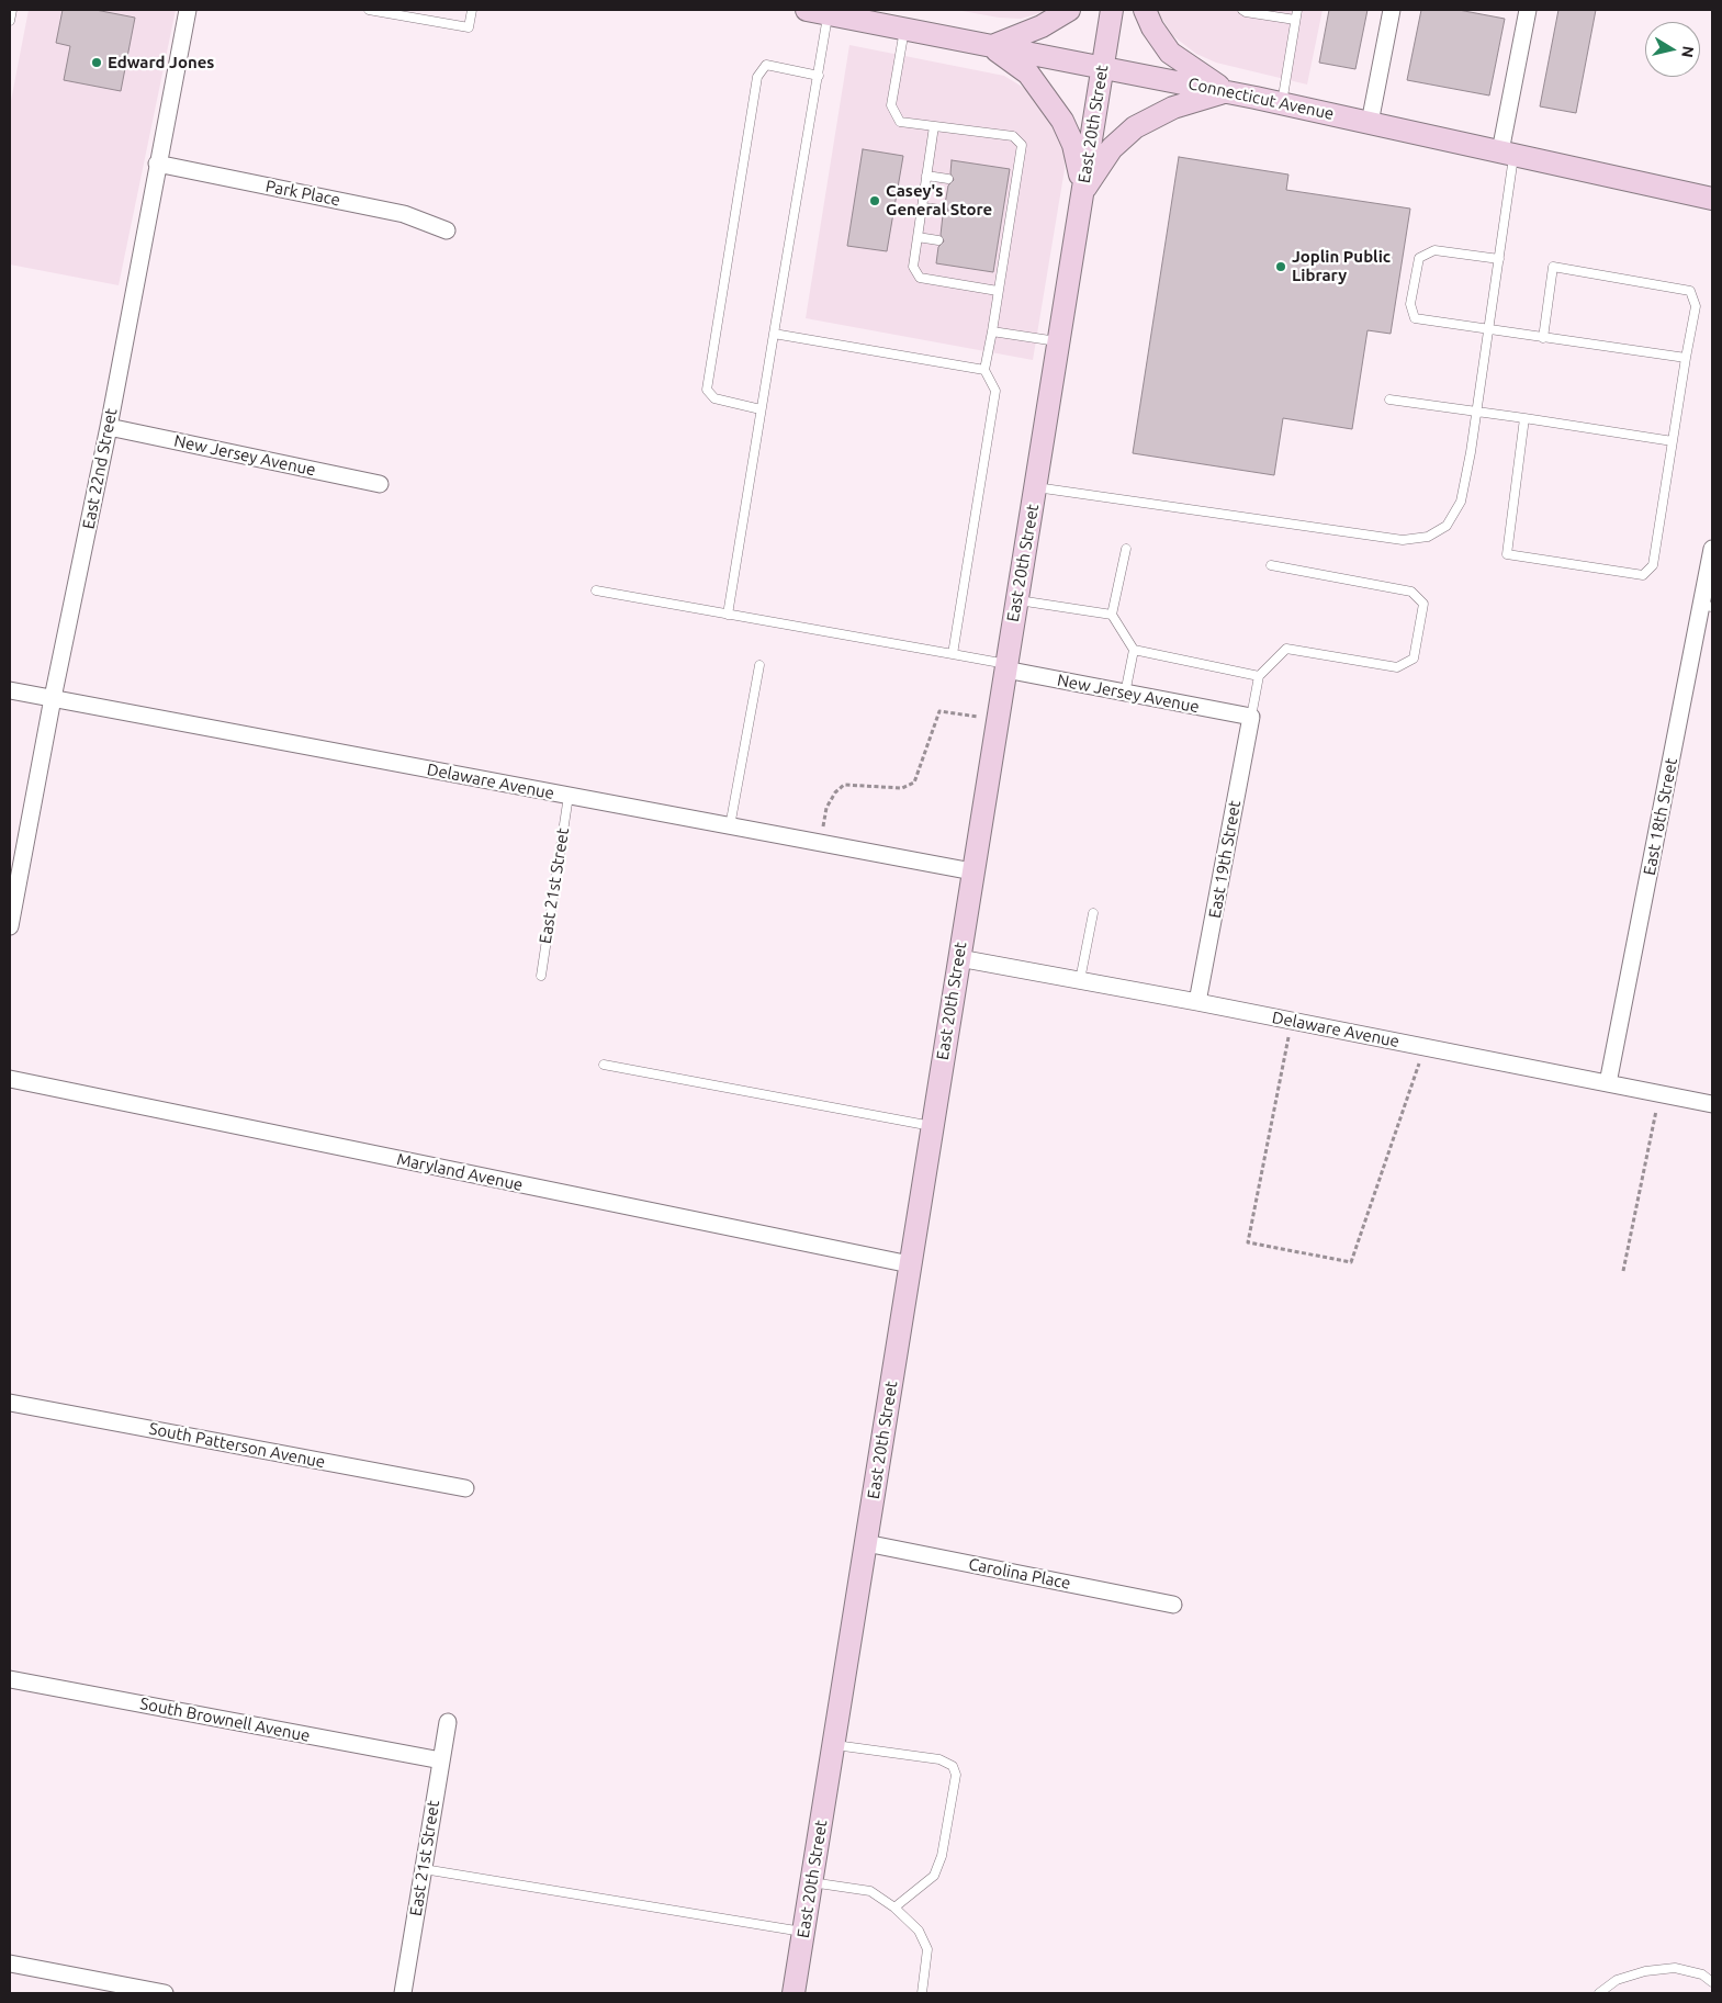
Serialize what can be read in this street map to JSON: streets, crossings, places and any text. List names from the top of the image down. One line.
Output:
{"streets":{"main road":["Connecticut Avenue","East 20th Street"],"street":["Park Place","New Jersey Avenue","East 22nd Street","Delaware Avenue","East 18th Street","East 19th Street","East 21st Street","Maryland Avenue","South Patterson Avenue","Carolina Place","South Brownell Avenue"]},"crossings":[["Connecticut Avenue","East 20th Street"],["East 20th Street","New Jersey Avenue"],["East 20th Street","Delaware Avenue"],["East 20th Street","Maryland Avenue"],["East 20th Street","Carolina Place"],["Park Place","East 22nd Street"],["New Jersey Avenue","East 22nd Street"],["New Jersey Avenue","East 19th Street"],["East 22nd Street","Delaware Avenue"],["Delaware Avenue","East 18th Street"],["Delaware Avenue","East 19th Street"],["Delaware Avenue","East 21st Street"],["East 21st Street","South Brownell Avenue"]],"places":["Edward Jones","Casey's General Store","Joplin Public Library"],"north":"right"}
